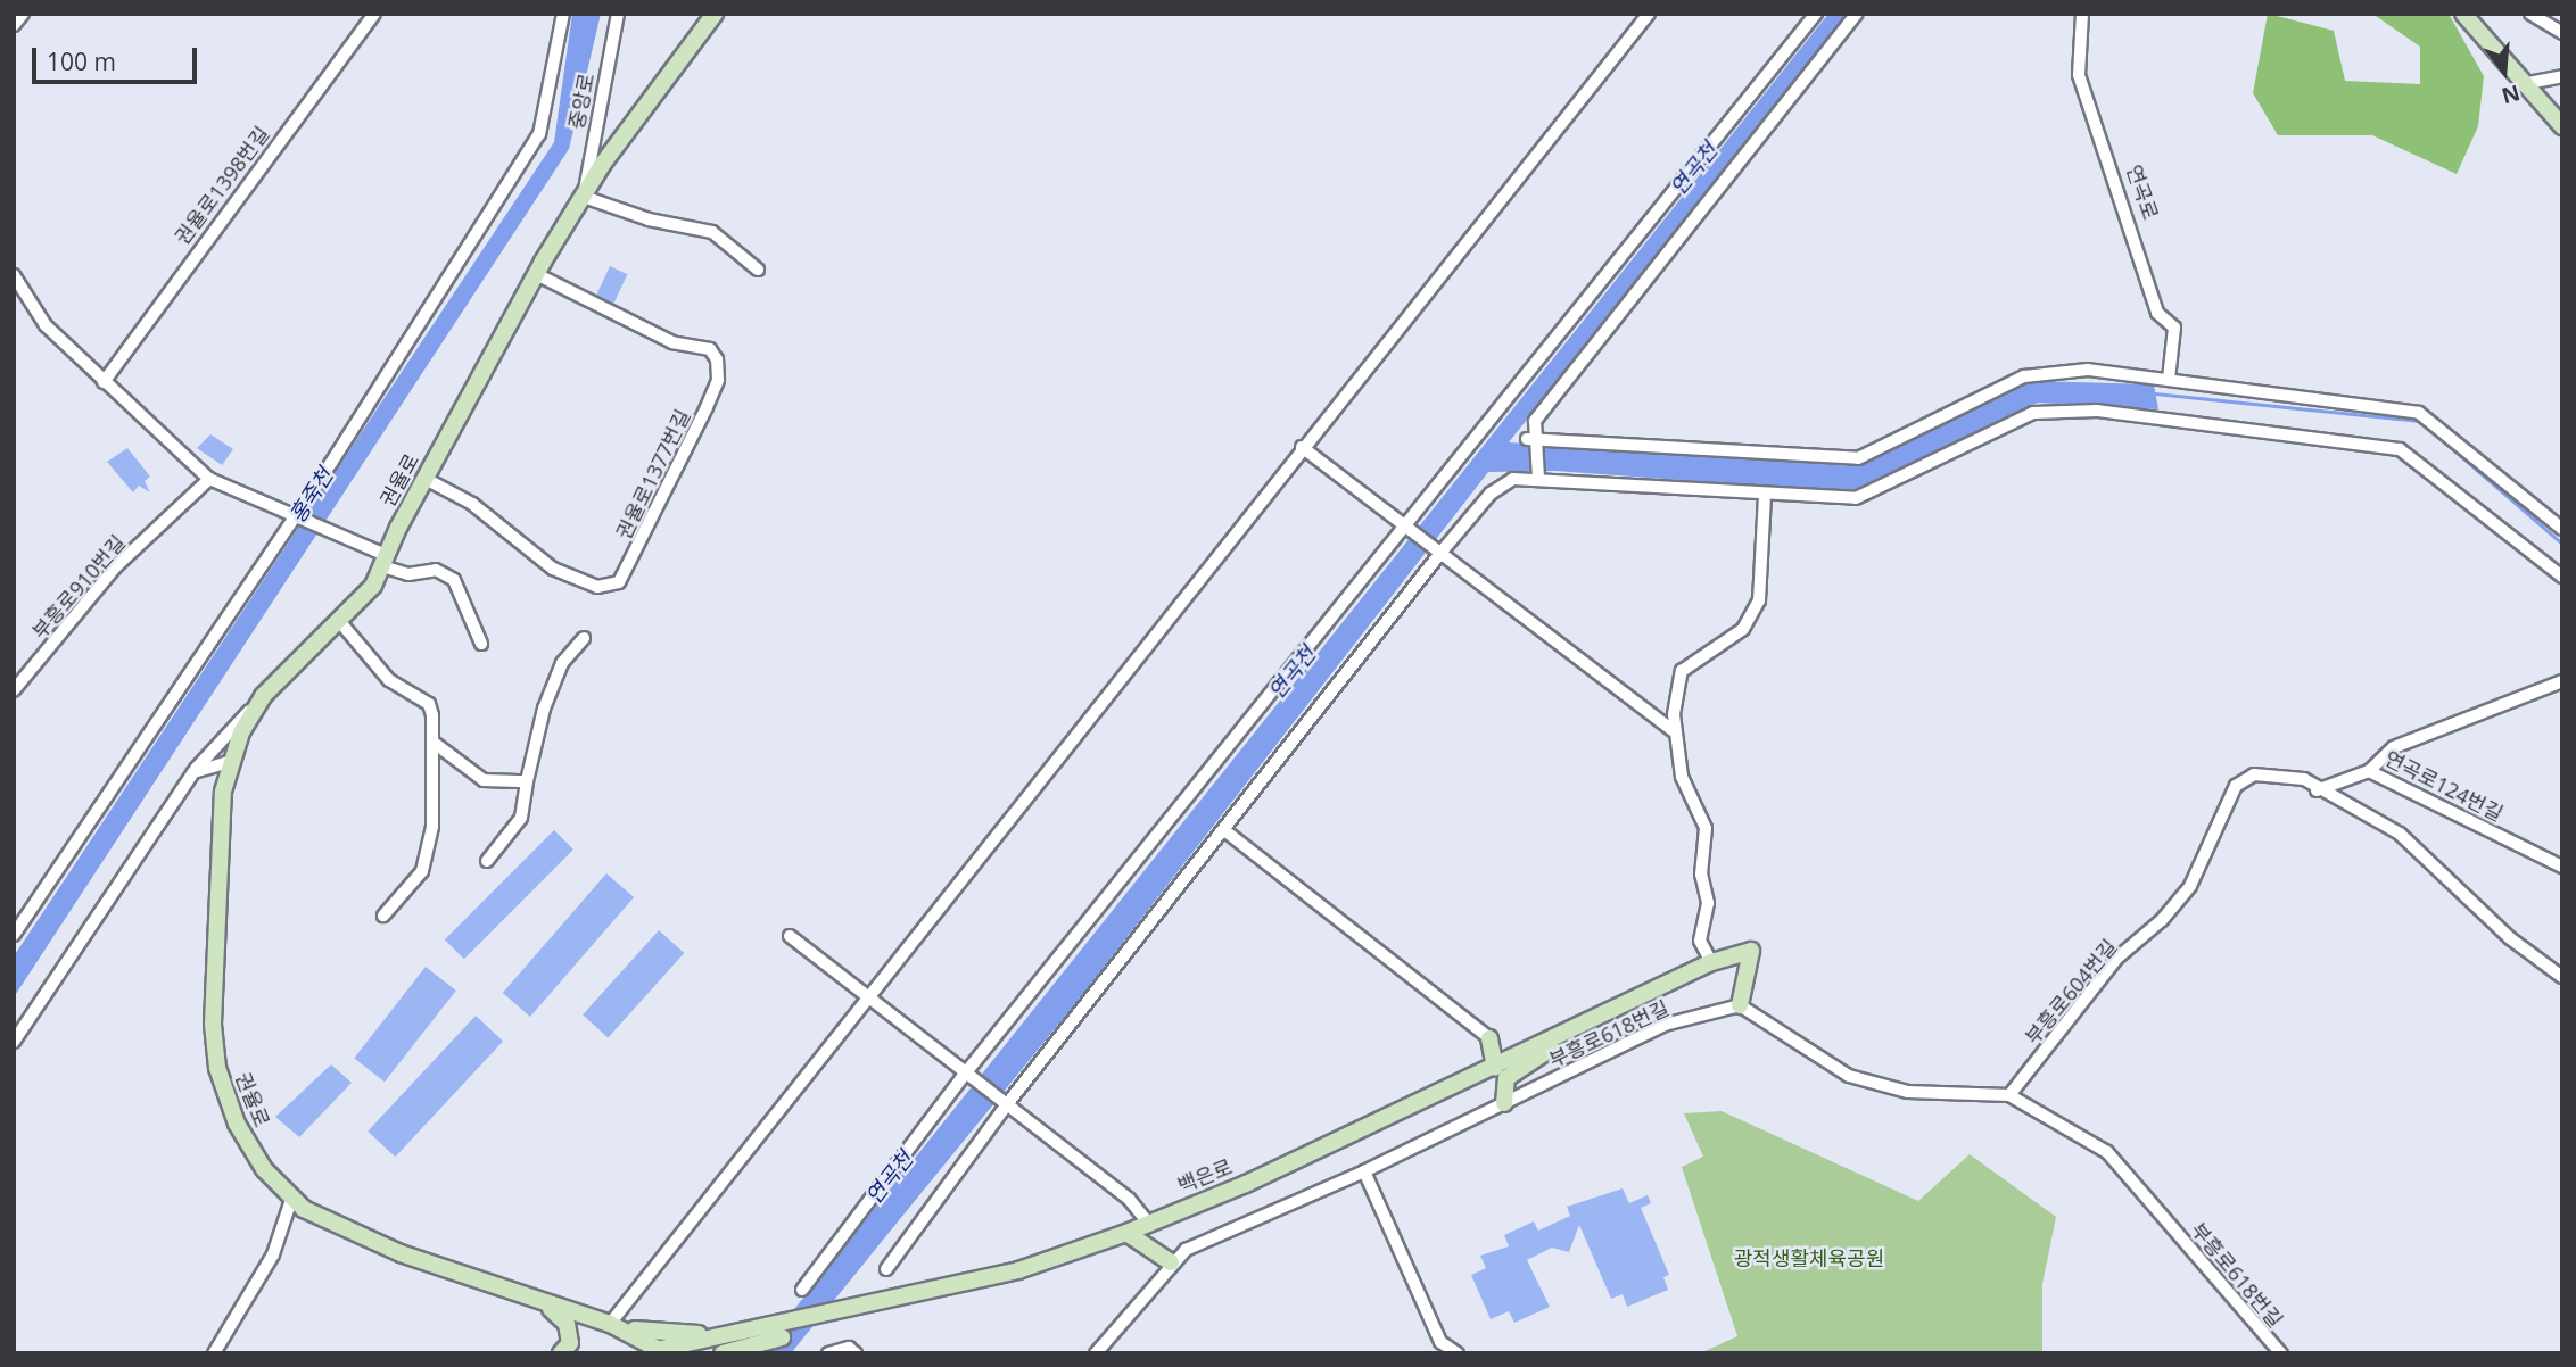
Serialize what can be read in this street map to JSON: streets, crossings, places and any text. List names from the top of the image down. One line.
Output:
{"streets":{"main road":["권율로","백은로"],"street":["중앙로","권율로1398번길","연곡로","권율로1377번길","부흥로910번길","연곡로124번길","부흥로604번길","부흥로618번길"]},"crossings":[["중앙로","권율로"],["권율로1377번길","권율로"],["권율로","백은로"],["부흥로604번길","부흥로618번길"],["부흥로618번길","백은로"]],"water":["연곡천","홍죽천"],"parks":["광적생활체육공원"],"scale_bar":"100 m","north":"bottom"}
